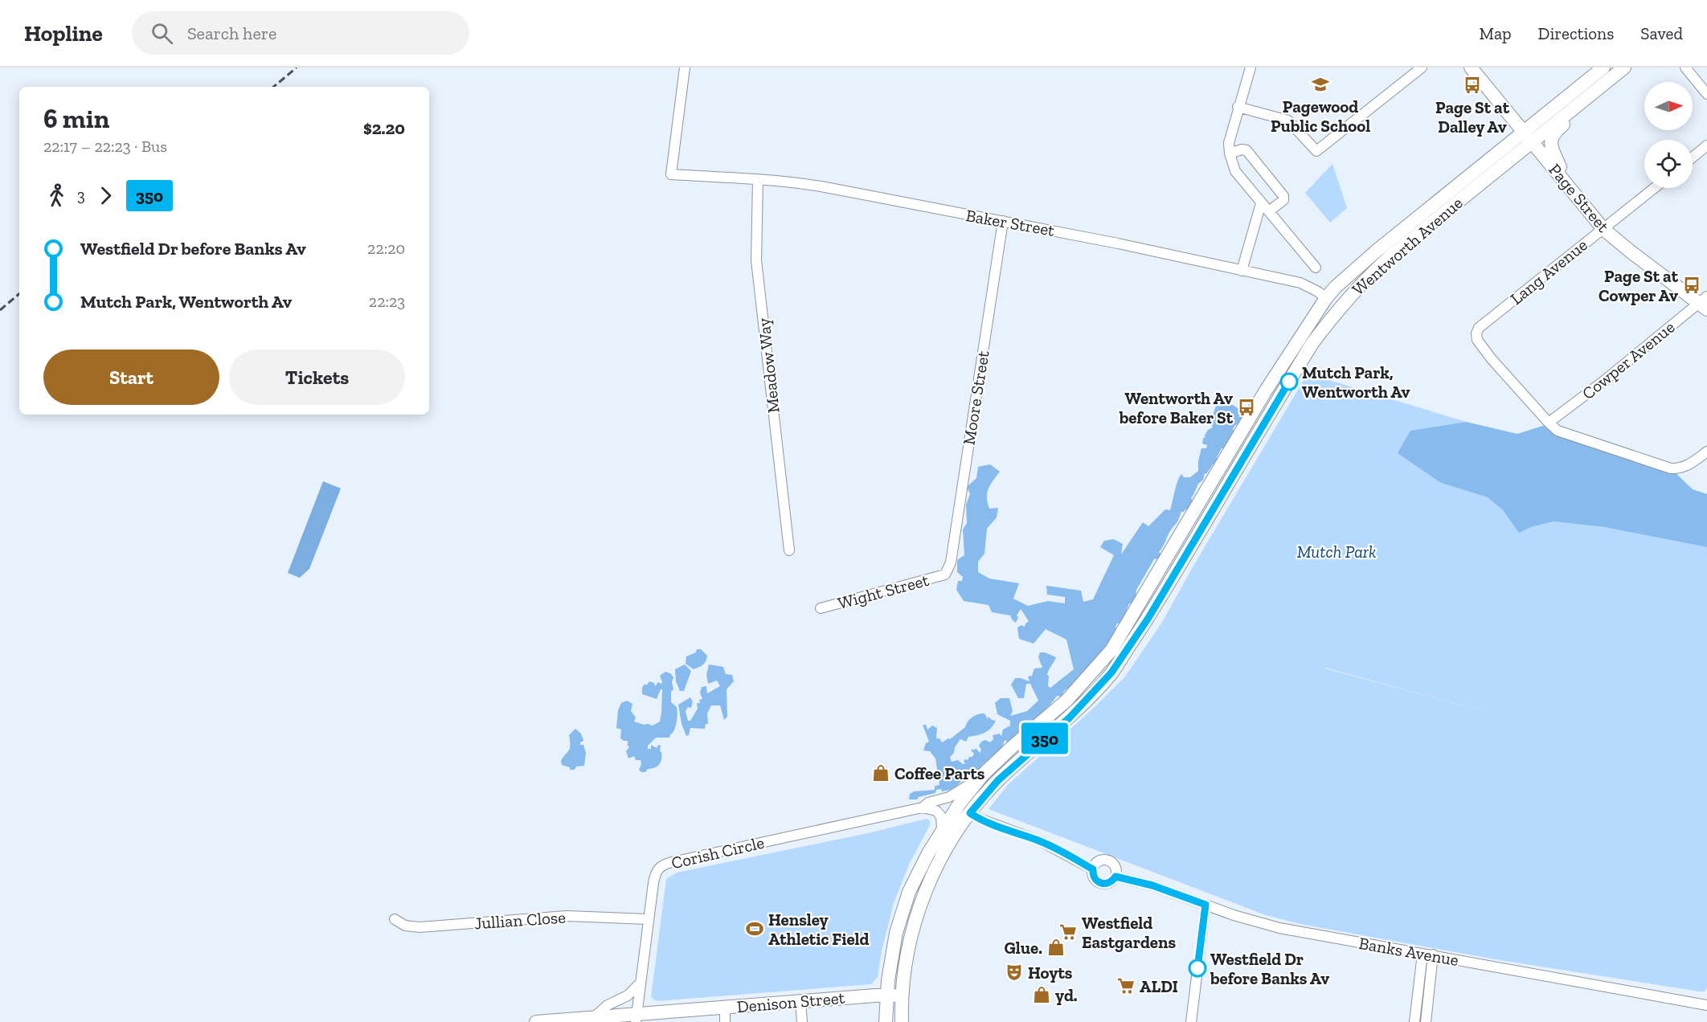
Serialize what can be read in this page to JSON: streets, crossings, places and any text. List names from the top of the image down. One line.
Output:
{"streets":{"main road":["Page Street","Baker Street","Wentworth Avenue","Denison Street"],"street":["Lang Avenue","Cowper Avenue","Meadow Way","Moore Street","Wight Street","Corish Circle","Jullian Close","Banks Avenue"]},"crossings":[["Page Street","Wentworth Avenue"],["Page Street","Lang Avenue"],["Page Street","Cowper Avenue"],["Baker Street","Wentworth Avenue"],["Baker Street","Meadow Way"],["Baker Street","Moore Street"],["Wentworth Avenue","Corish Circle"],["Wentworth Avenue","Denison Street"],["Lang Avenue","Cowper Avenue"],["Moore Street","Wight Street"],["Corish Circle","Jullian Close"],["Corish Circle","Denison Street"]],"parks":["Mutch Park"],"places":{"school or university":["Pagewood Public School"],"bus stop":["Page St at Dalley Av","Page St at Cowper Av","Wentworth Av before Baker St"],"other":["Mutch Park, Wentworth Av","Westfield Dr before Banks Av"],"shop":["Coffee Parts","Glue.","yd."],"sports":["Hensley Athletic Field"],"supermarket":["Westfield Eastgardens","ALDI"],"theatre":["Hoyts"]},"lines":["bus line 350"],"north":"right","page":{"header":"Hopline","search":"Search here","nav":["Map","Directions","Saved"],"on_map":"350","heading":["6 min","22:17 – 22:23 · Bus","$2.20"],"legs":["3","350"],"list":[{"name":"Westfield Dr before Banks Av","value":"22:20"},{"name":"Mutch Park, Wentworth Av","value":"22:23"}],"buttons":["Start","Tickets"]}}
